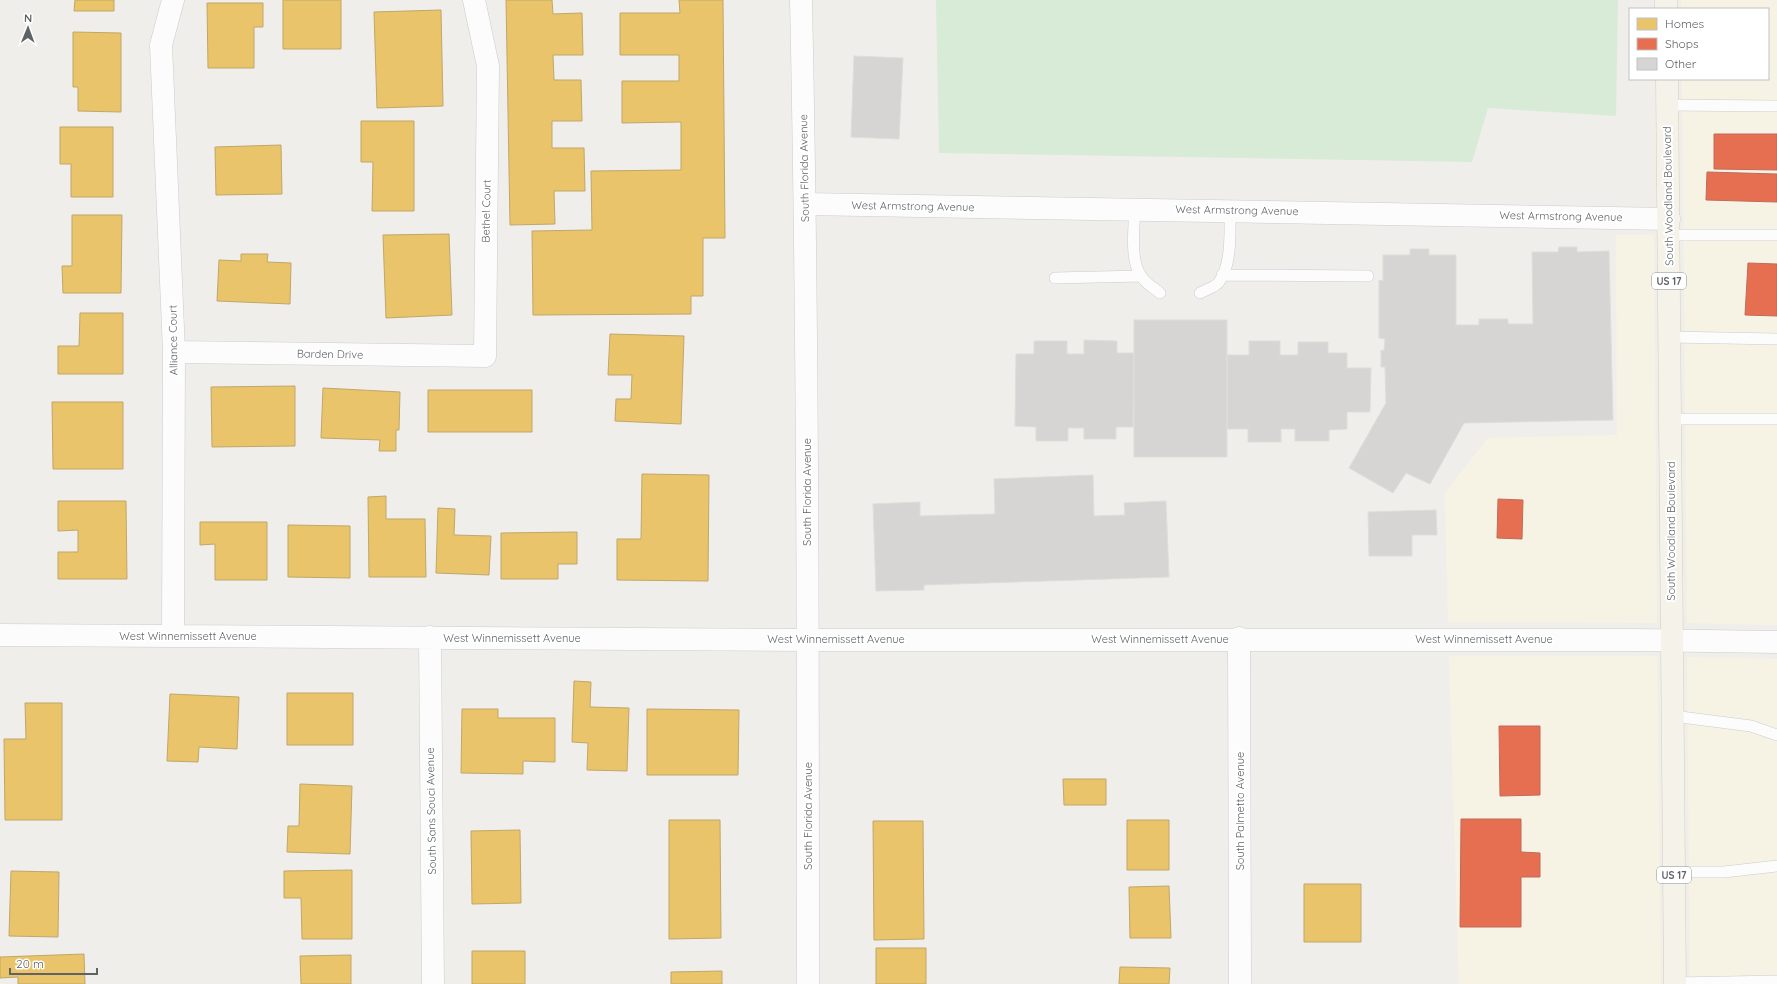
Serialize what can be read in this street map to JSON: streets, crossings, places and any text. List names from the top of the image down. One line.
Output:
{"streets":{"main road":["South Woodland Boulevard","US 17"],"street":["South Florida Avenue","West Armstrong Avenue","Bethel Court","Alliance Court","Barden Drive","West Winnemissett Avenue","South Sans Souci Avenue","South Palmetto Avenue"]},"crossings":[["South Florida Avenue","West Armstrong Avenue"],["South Florida Avenue","West Winnemissett Avenue"],["South Woodland Boulevard","West Armstrong Avenue"],["South Woodland Boulevard","West Winnemissett Avenue"],["Bethel Court","Barden Drive"],["Alliance Court","Barden Drive"],["Alliance Court","West Winnemissett Avenue"],["West Winnemissett Avenue","South Sans Souci Avenue"],["West Winnemissett Avenue","South Palmetto Avenue"]],"legend":["Homes","Shops","Other"],"scale_bar":"20 m","north":"top"}
